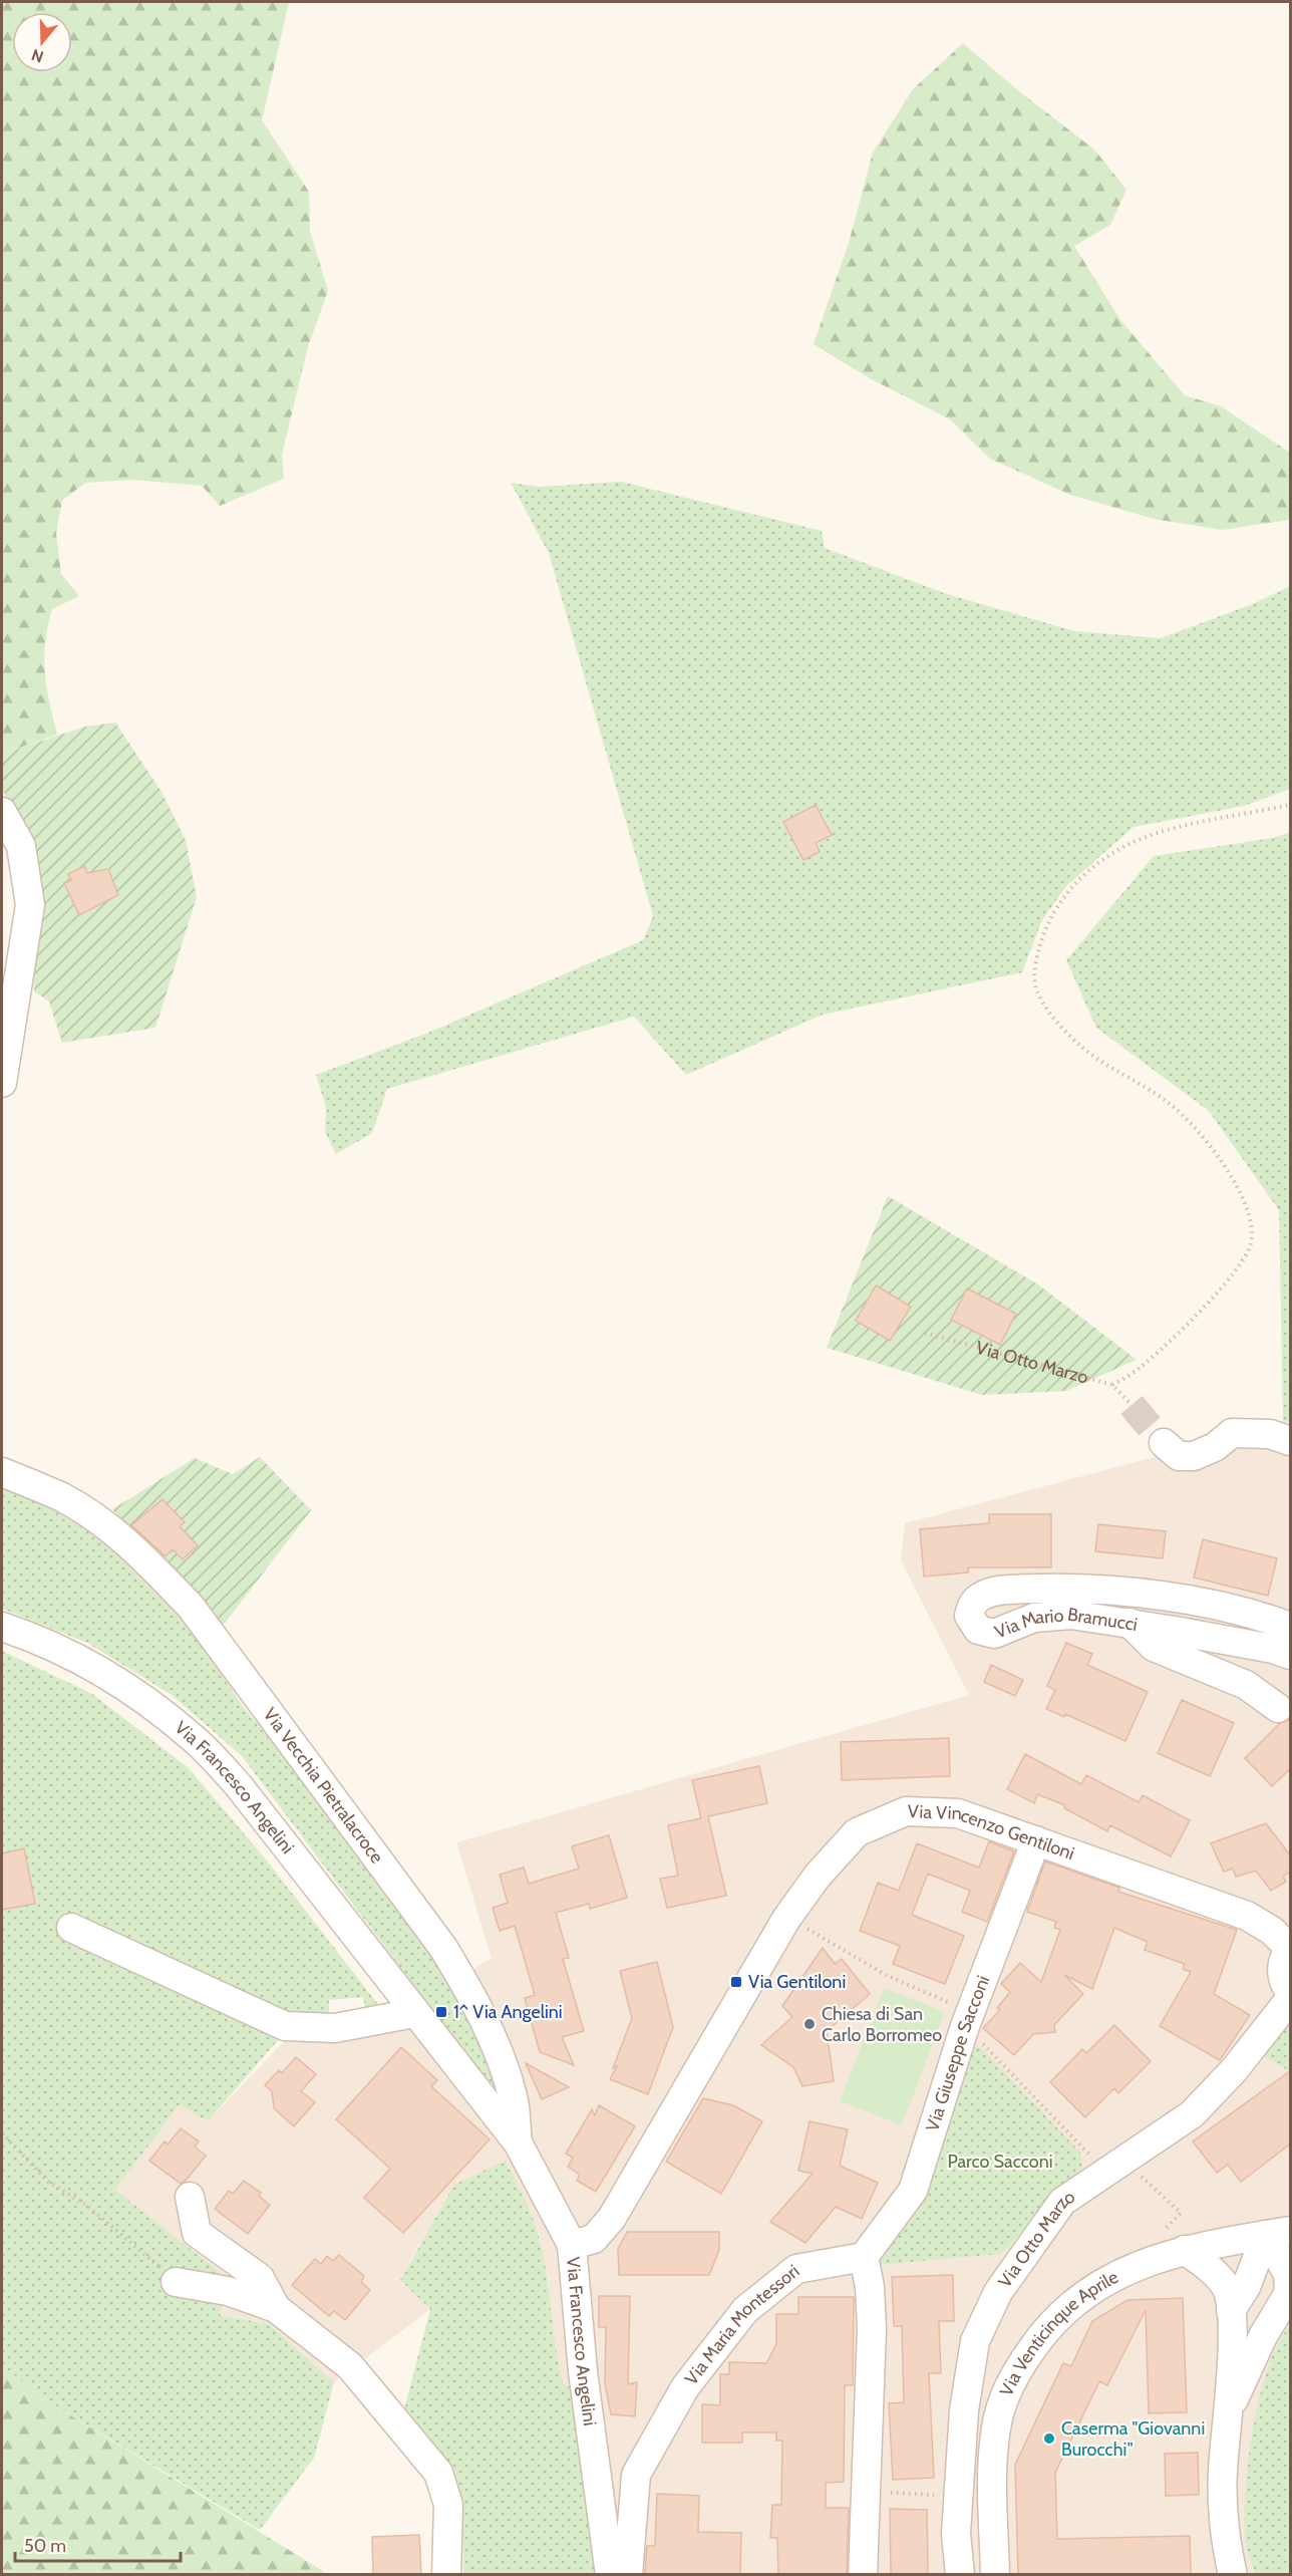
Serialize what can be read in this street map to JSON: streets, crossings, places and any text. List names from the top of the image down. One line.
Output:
{"streets":{"street":["Via Otto Marzo","Via Mario Bramucci","Via Vecchia Pietralacroce","Via Francesco Angelini","Via Vincenzo Gentiloni","Via Giuseppe Sacconi","Via Maria Montessori","Via Venticinque Aprile"]},"crossings":[["Via Vecchia Pietralacroce","Via Francesco Angelini"],["Via Francesco Angelini","Via Vincenzo Gentiloni"],["Via Vincenzo Gentiloni","Via Giuseppe Sacconi"],["Via Giuseppe Sacconi","Via Maria Montessori"]],"parks":["Parco Sacconi"],"places":{"transit":["Via Gentiloni","1^ Via Angelini"],"other":["Chiesa di San Carlo Borromeo","Caserma \"Giovanni Burocchi\""]},"scale_bar":"50 m","north":"bottom"}
